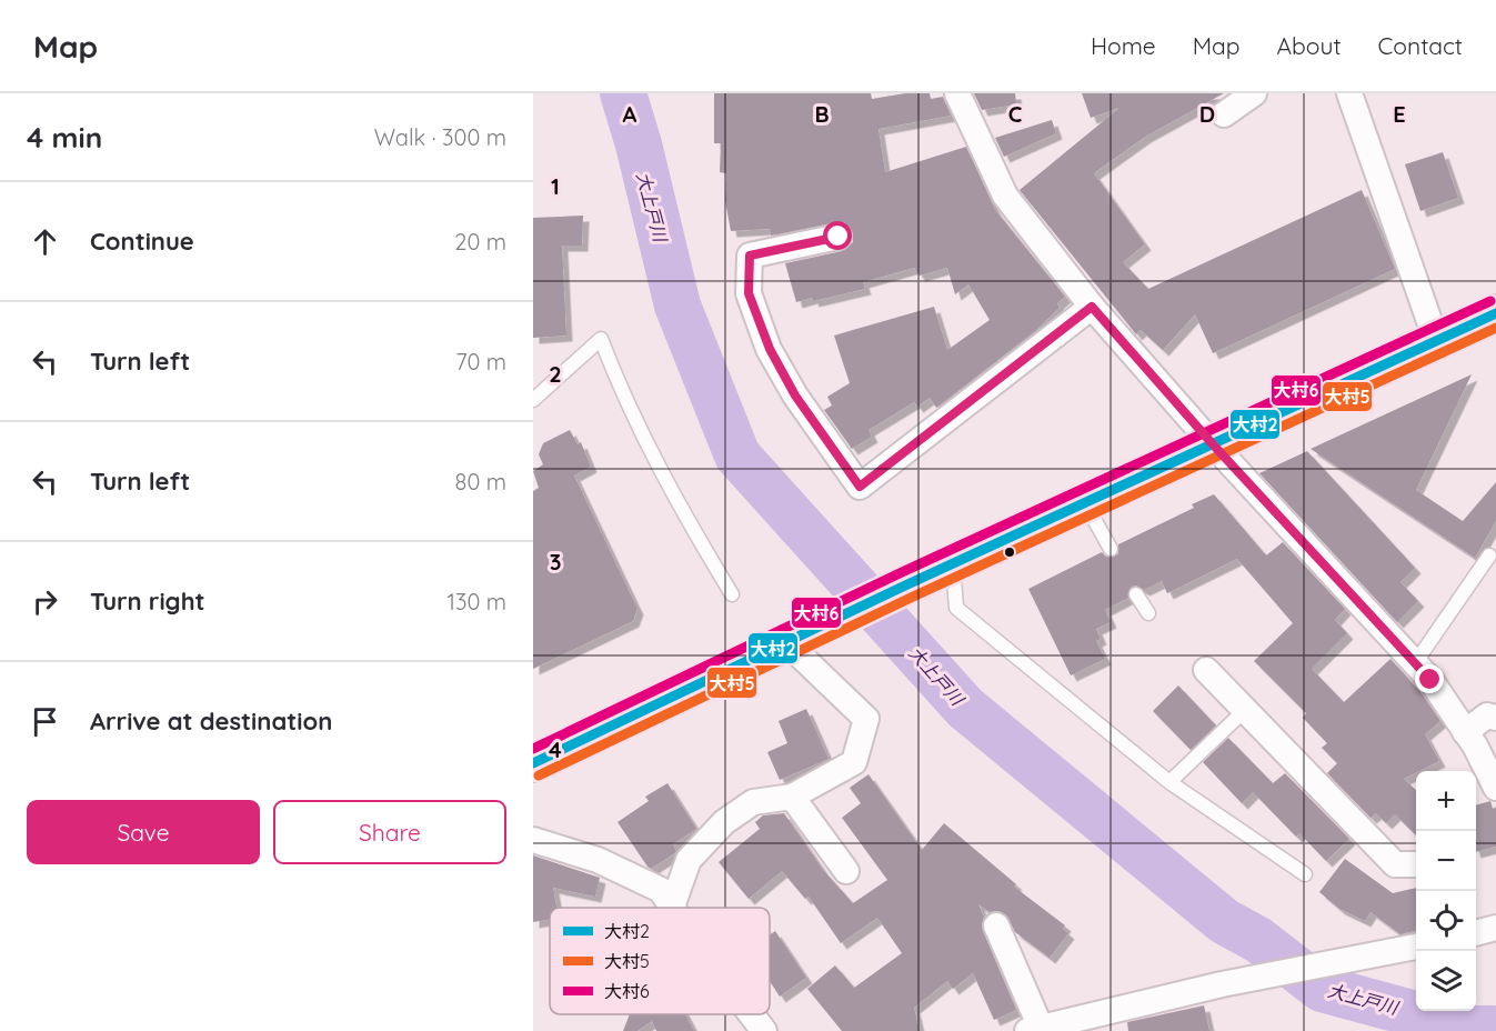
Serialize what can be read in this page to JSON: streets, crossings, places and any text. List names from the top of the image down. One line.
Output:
{"water":["大上戸川"],"lines":["transit line 大村6","transit line 大村2","transit line 大村5"],"legend":["大村2","大村5","大村6"],"page":{"header":"Map","nav":["Home","Map","About","Contact"],"heading":["4 min","Walk · 300 m"],"list":[["Continue","20 m"],["Turn left","70 m"],["Turn left","80 m"],["Turn right","130 m"],"Arrive at destination"],"map_buttons":["+","−"],"buttons":["Save","Share"]},"grid":{"columns":["A","B","C","D","E"],"rows":["1","2","3","4"]}}
